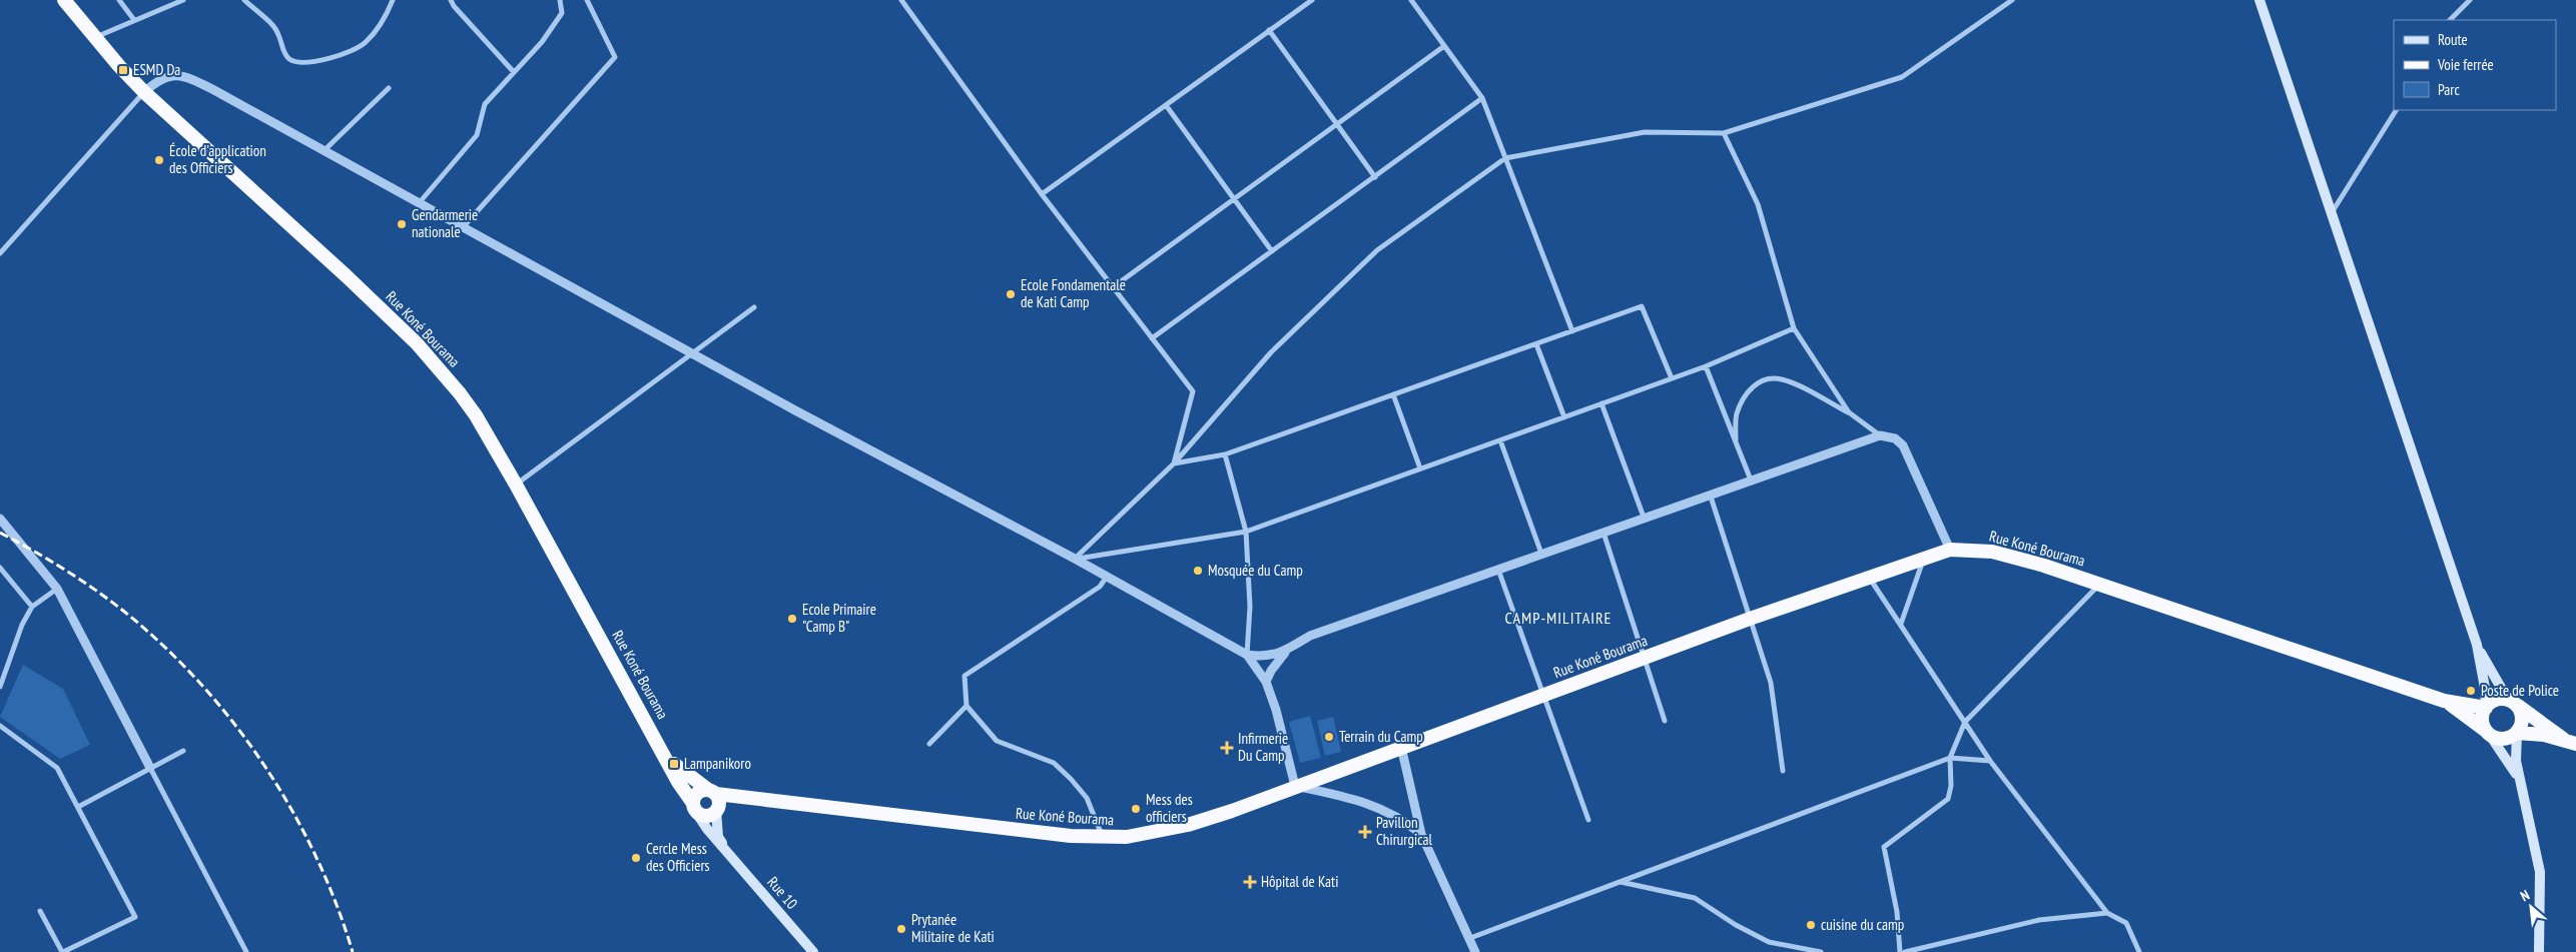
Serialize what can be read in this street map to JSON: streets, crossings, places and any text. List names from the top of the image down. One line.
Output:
{"streets":{"highway":["Rue Koné Bourama"],"main road":["Rue 10"]},"crossings":[["Rue Koné Bourama","Rue 10"]],"districts":["CAMP-MILITAIRE"],"places":{"transit":["ESMD Da","Lampanikoro"],"other":["École d'application des Officiers","Gendarmerie nationale","Ecole Fondamentale de Kati Camp","Mosquée du Camp","Ecole Primaire \"Camp B\"","Poste de Police","Terrain du Camp","Mess des officiers","Cercle Mess des Officiers","cuisine du camp","Prytanée Militaire de Kati"],"health":["Infirmerie Du Camp","Pavillon Chirurgical","Hôpital de Kati"]},"legend":["Route","Voie ferrée","Parc"],"north":"top left"}
